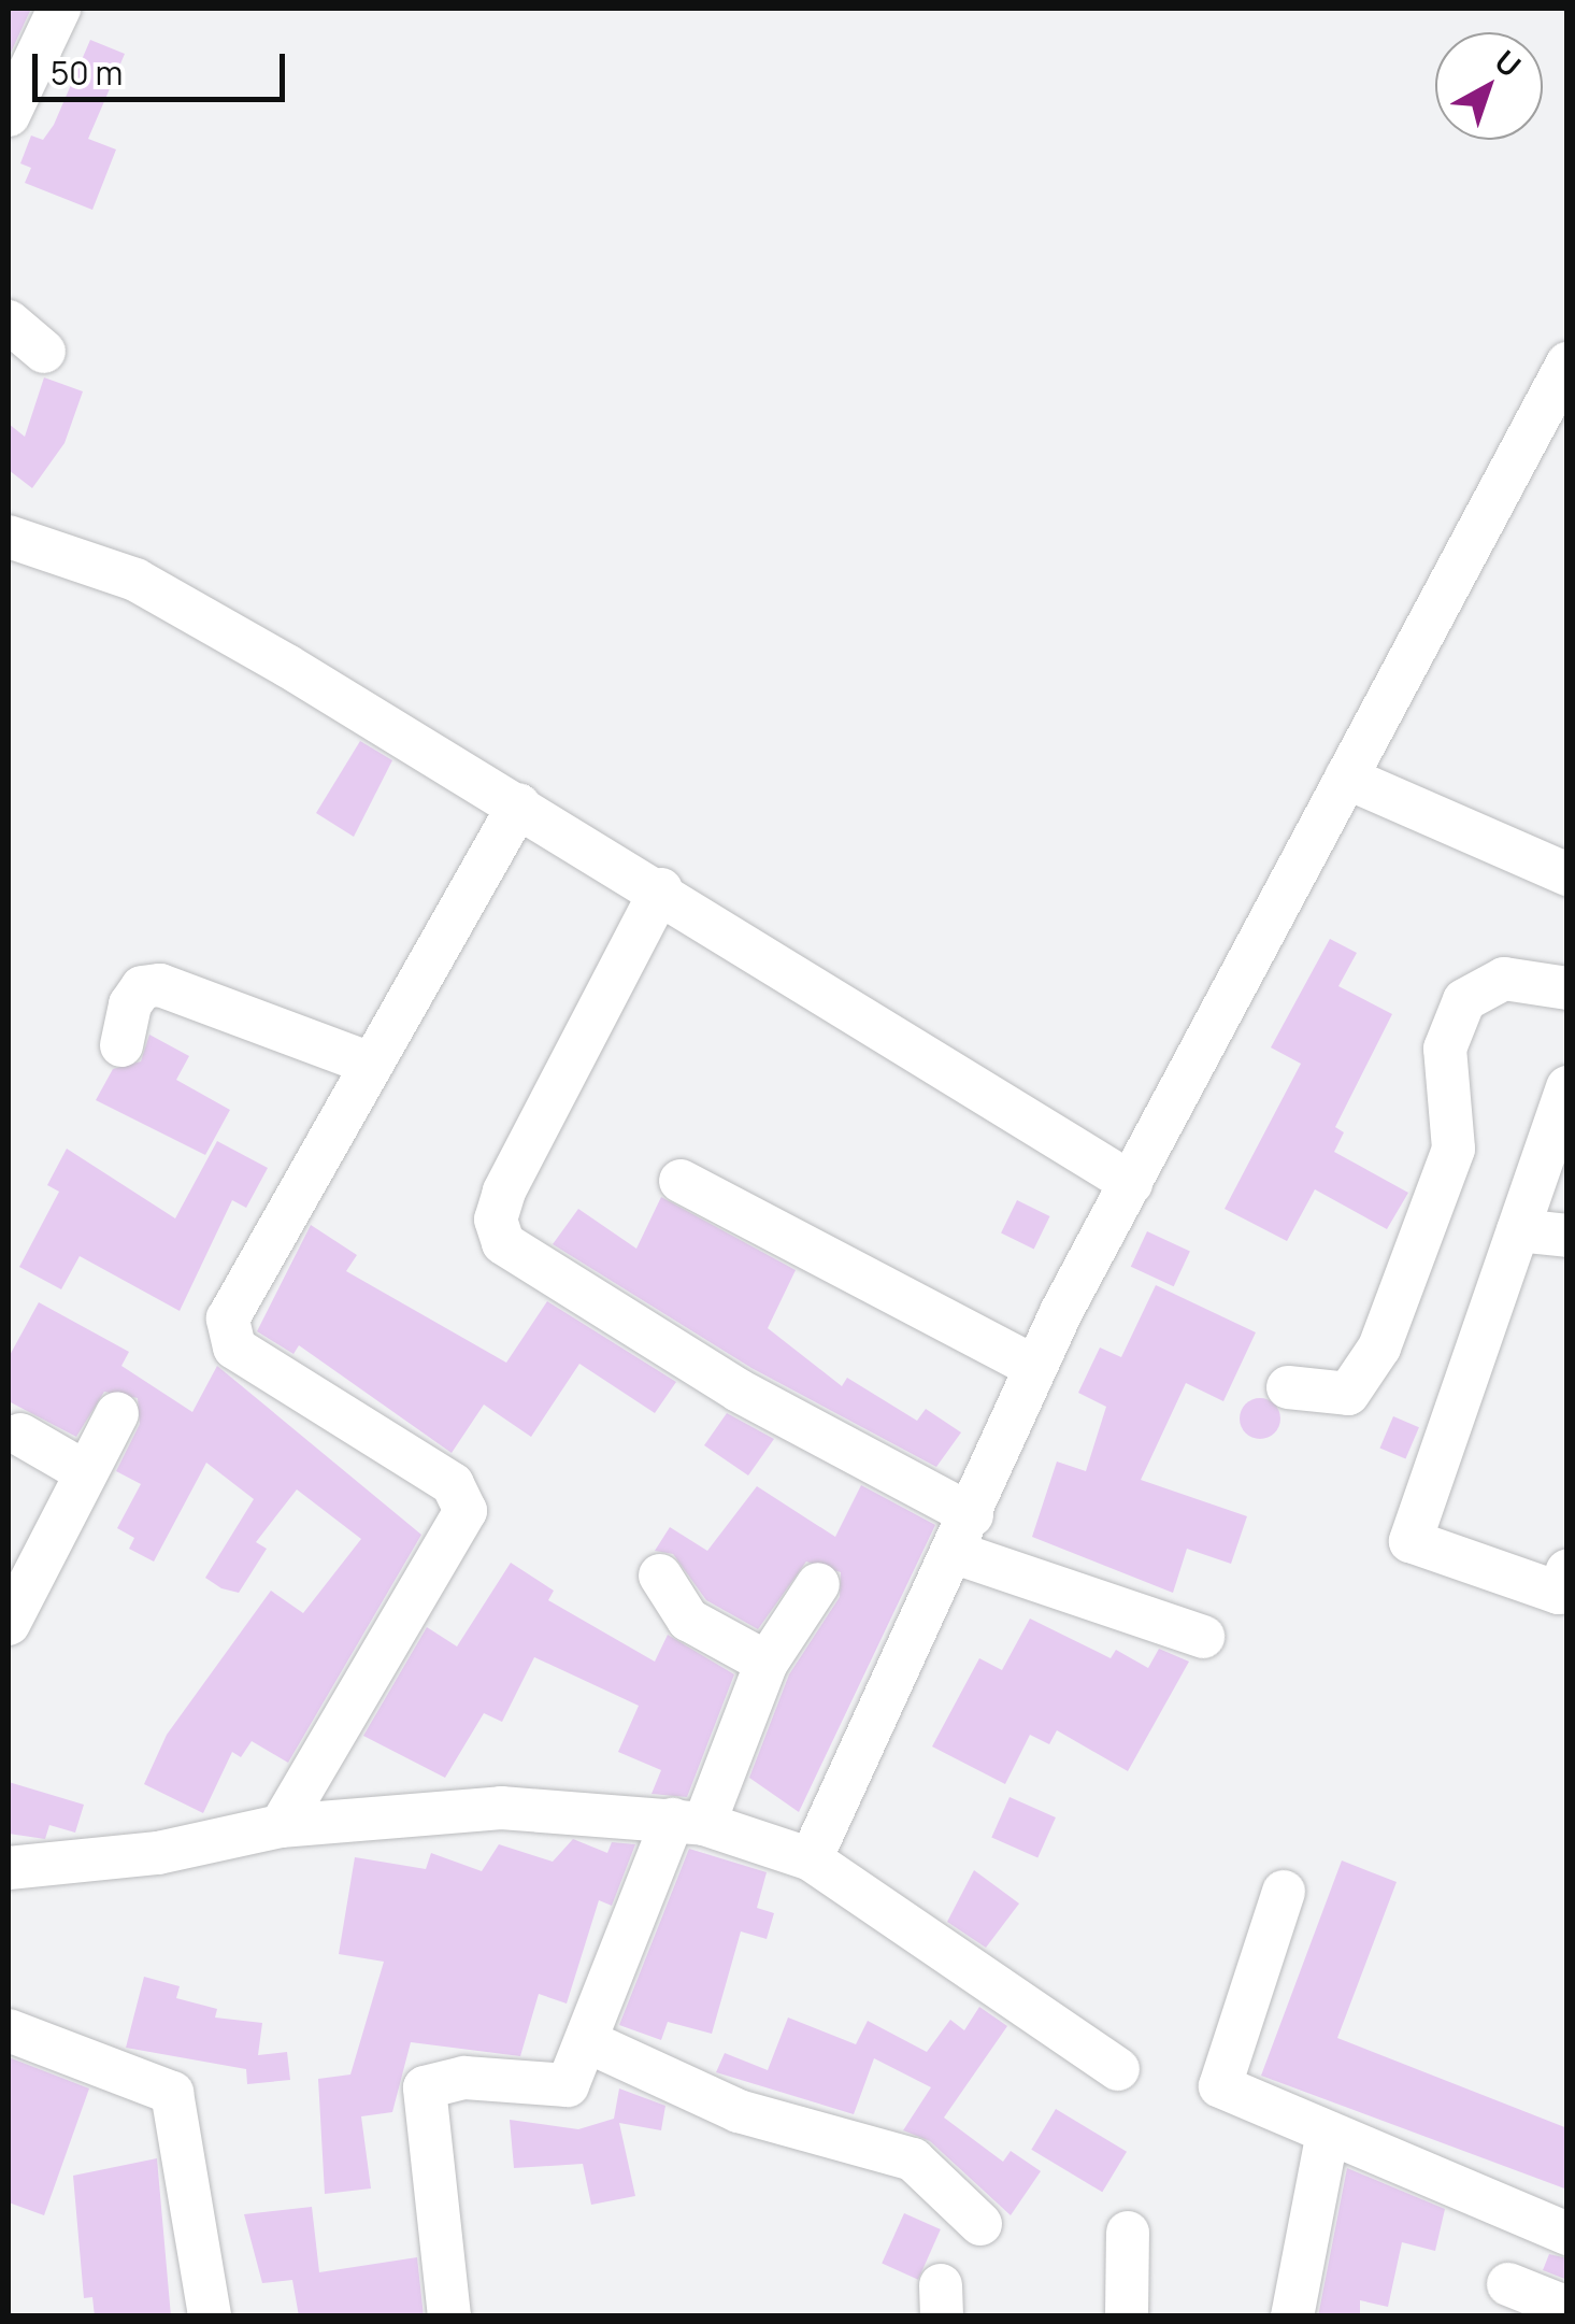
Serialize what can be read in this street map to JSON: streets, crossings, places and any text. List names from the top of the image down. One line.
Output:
{"scale_bar":"50 m","north":"top right"}
